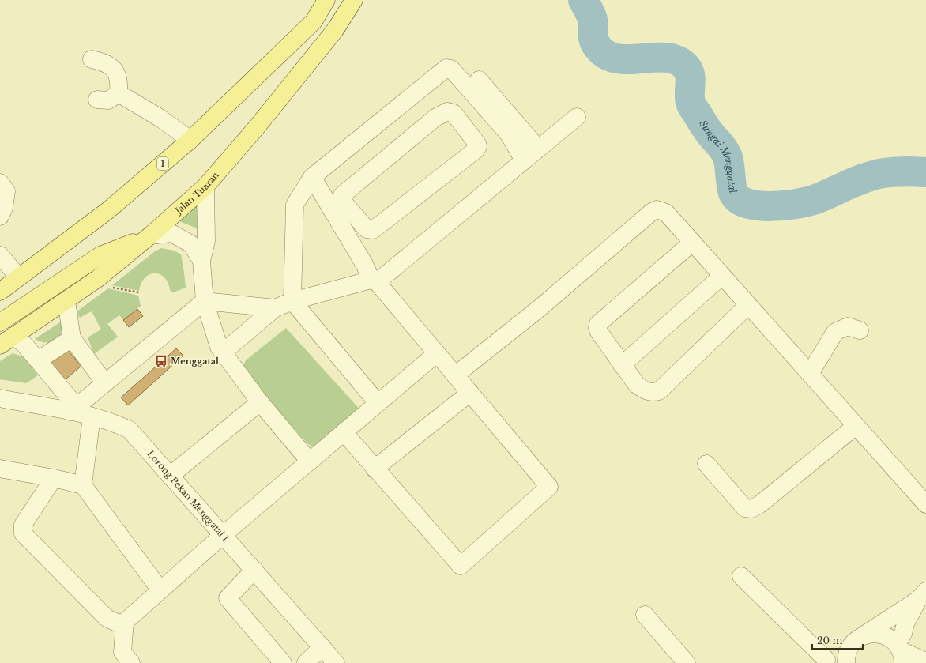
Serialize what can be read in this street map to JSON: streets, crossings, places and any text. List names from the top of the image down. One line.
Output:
{"streets":{"main road":["1","Jalan Tuaran"],"street":["Lorong Pekan Menggatal 1"]},"water":["Sungai Menggatal"],"places":{"bus stop":["Menggatal"]},"scale_bar":"20 m"}
